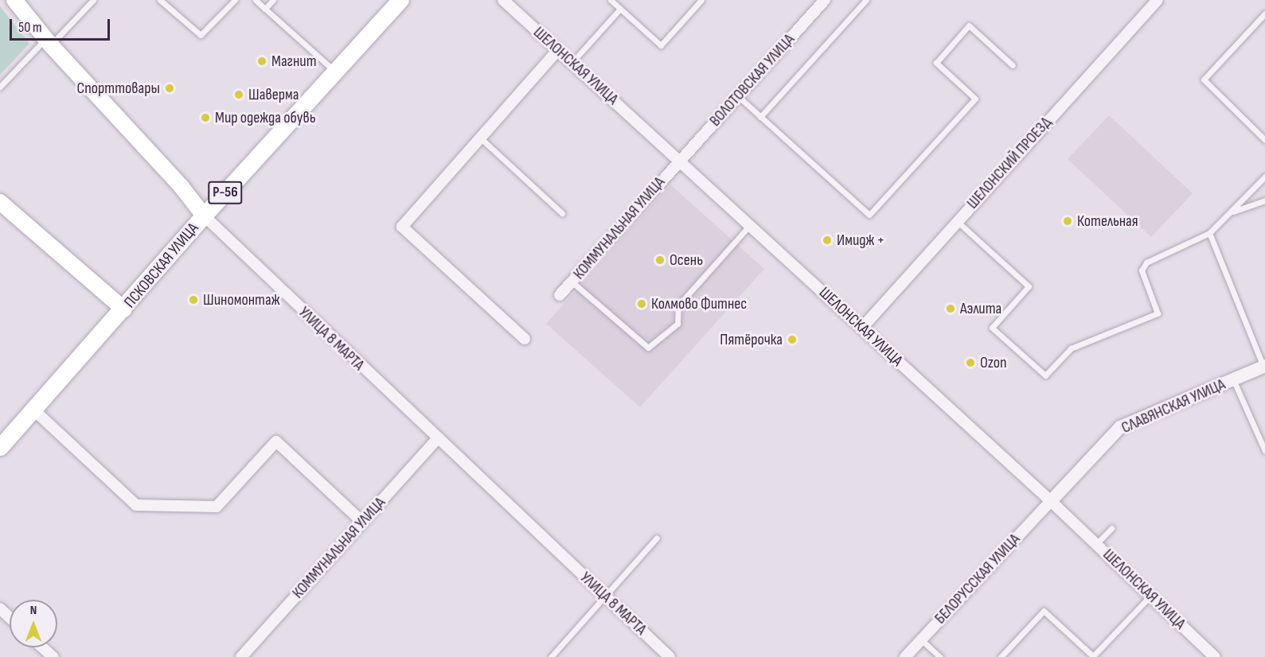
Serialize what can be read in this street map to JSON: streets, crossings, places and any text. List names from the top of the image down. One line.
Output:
{"streets":{"main road":["Р-56","ПСКОВСКАЯ УЛИЦА","УЛИЦА 8 МАРТА"],"street":["ШЕЛОНСКАЯ УЛИЦА","ВОЛОТОВСКАЯ УЛИЦА","ШЕЛОНСКИЙ ПРОЕЗД","КОММУНАЛЬНАЯ УЛИЦА","СЛАВЯНСКАЯ УЛИЦА","БЕЛОРУССКАЯ УЛИЦА"]},"crossings":[["ШЕЛОНСКАЯ УЛИЦА","ВОЛОТОВСКАЯ УЛИЦА"],["ШЕЛОНСКАЯ УЛИЦА","ШЕЛОНСКИЙ ПРОЕЗД"],["ШЕЛОНСКАЯ УЛИЦА","КОММУНАЛЬНАЯ УЛИЦА"],["ШЕЛОНСКАЯ УЛИЦА","СЛАВЯНСКАЯ УЛИЦА"],["ШЕЛОНСКАЯ УЛИЦА","БЕЛОРУССКАЯ УЛИЦА"],["ВОЛОТОВСКАЯ УЛИЦА","КОММУНАЛЬНАЯ УЛИЦА"],["КОММУНАЛЬНАЯ УЛИЦА","УЛИЦА 8 МАРТА"],["ПСКОВСКАЯ УЛИЦА","УЛИЦА 8 МАРТА"],["СЛАВЯНСКАЯ УЛИЦА","БЕЛОРУССКАЯ УЛИЦА"]],"places":["Магнит","Спорттовары","Шаверма","Мир одежда обувь","Котельная","Имидж +","Осень","Шиномонтаж","Колмово Фитнес","Аэлита","Пятёрочка","Ozon"],"scale_bar":"50 m","north":"top"}
